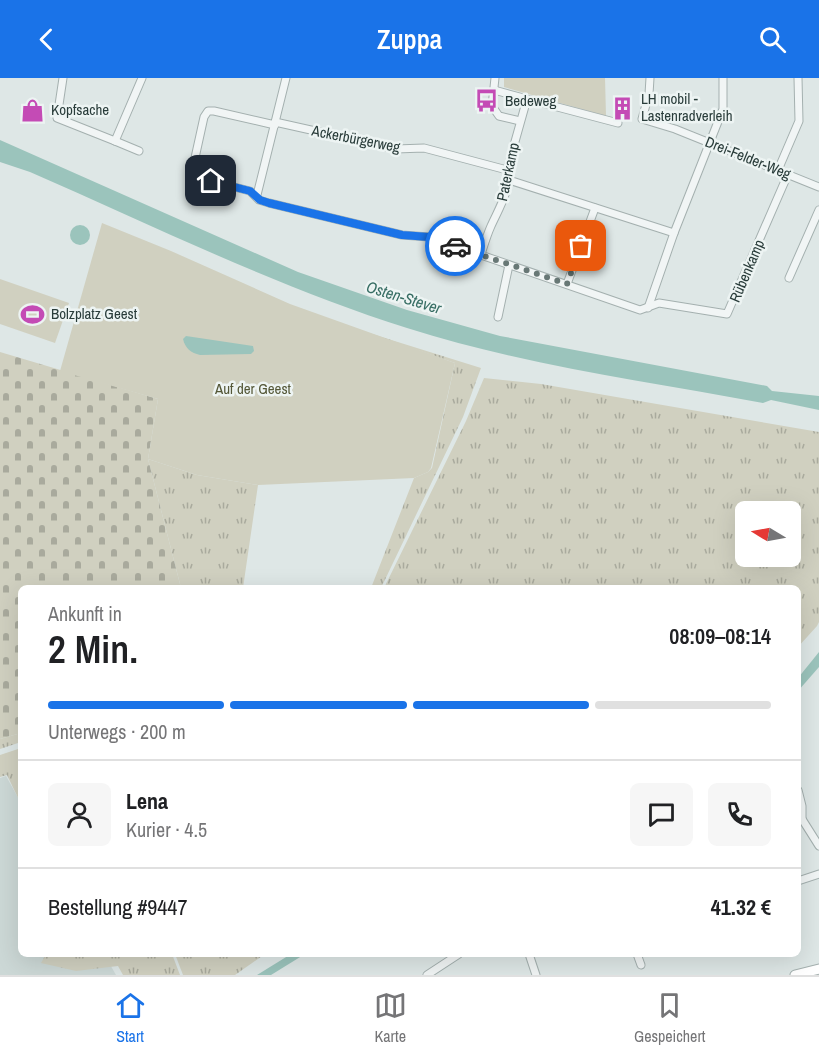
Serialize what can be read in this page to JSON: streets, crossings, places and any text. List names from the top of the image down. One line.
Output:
{"streets":{"street":["Ackerbürgerweg","Drei-Felder-Weg","Paterkamp","Rübenkamp"]},"crossings":[["Ackerbürgerweg","Paterkamp"],["Ackerbürgerweg","Rübenkamp"],["Drei-Felder-Weg","Rübenkamp"],["Paterkamp","Rübenkamp"]],"water":["Osten-Stever"],"parks":["Auf der Geest"],"places":{"bus stop":["Bedeweg"],"building":["LH mobil - Lastenradverleih"],"shop":["Kopfsache"],"sports":["Bolzplatz Geest"]},"north":"left","page":{"header":"Zuppa","heading":["2 Min.","Ankunft in","08:09–08:14"],"panel":["Lena","Kurier · 4.5","Bestellung #9447","41.32 €"],"bar":"Unterwegs · 200 m","tabs":["Start","Karte","Gespeichert"]}}
